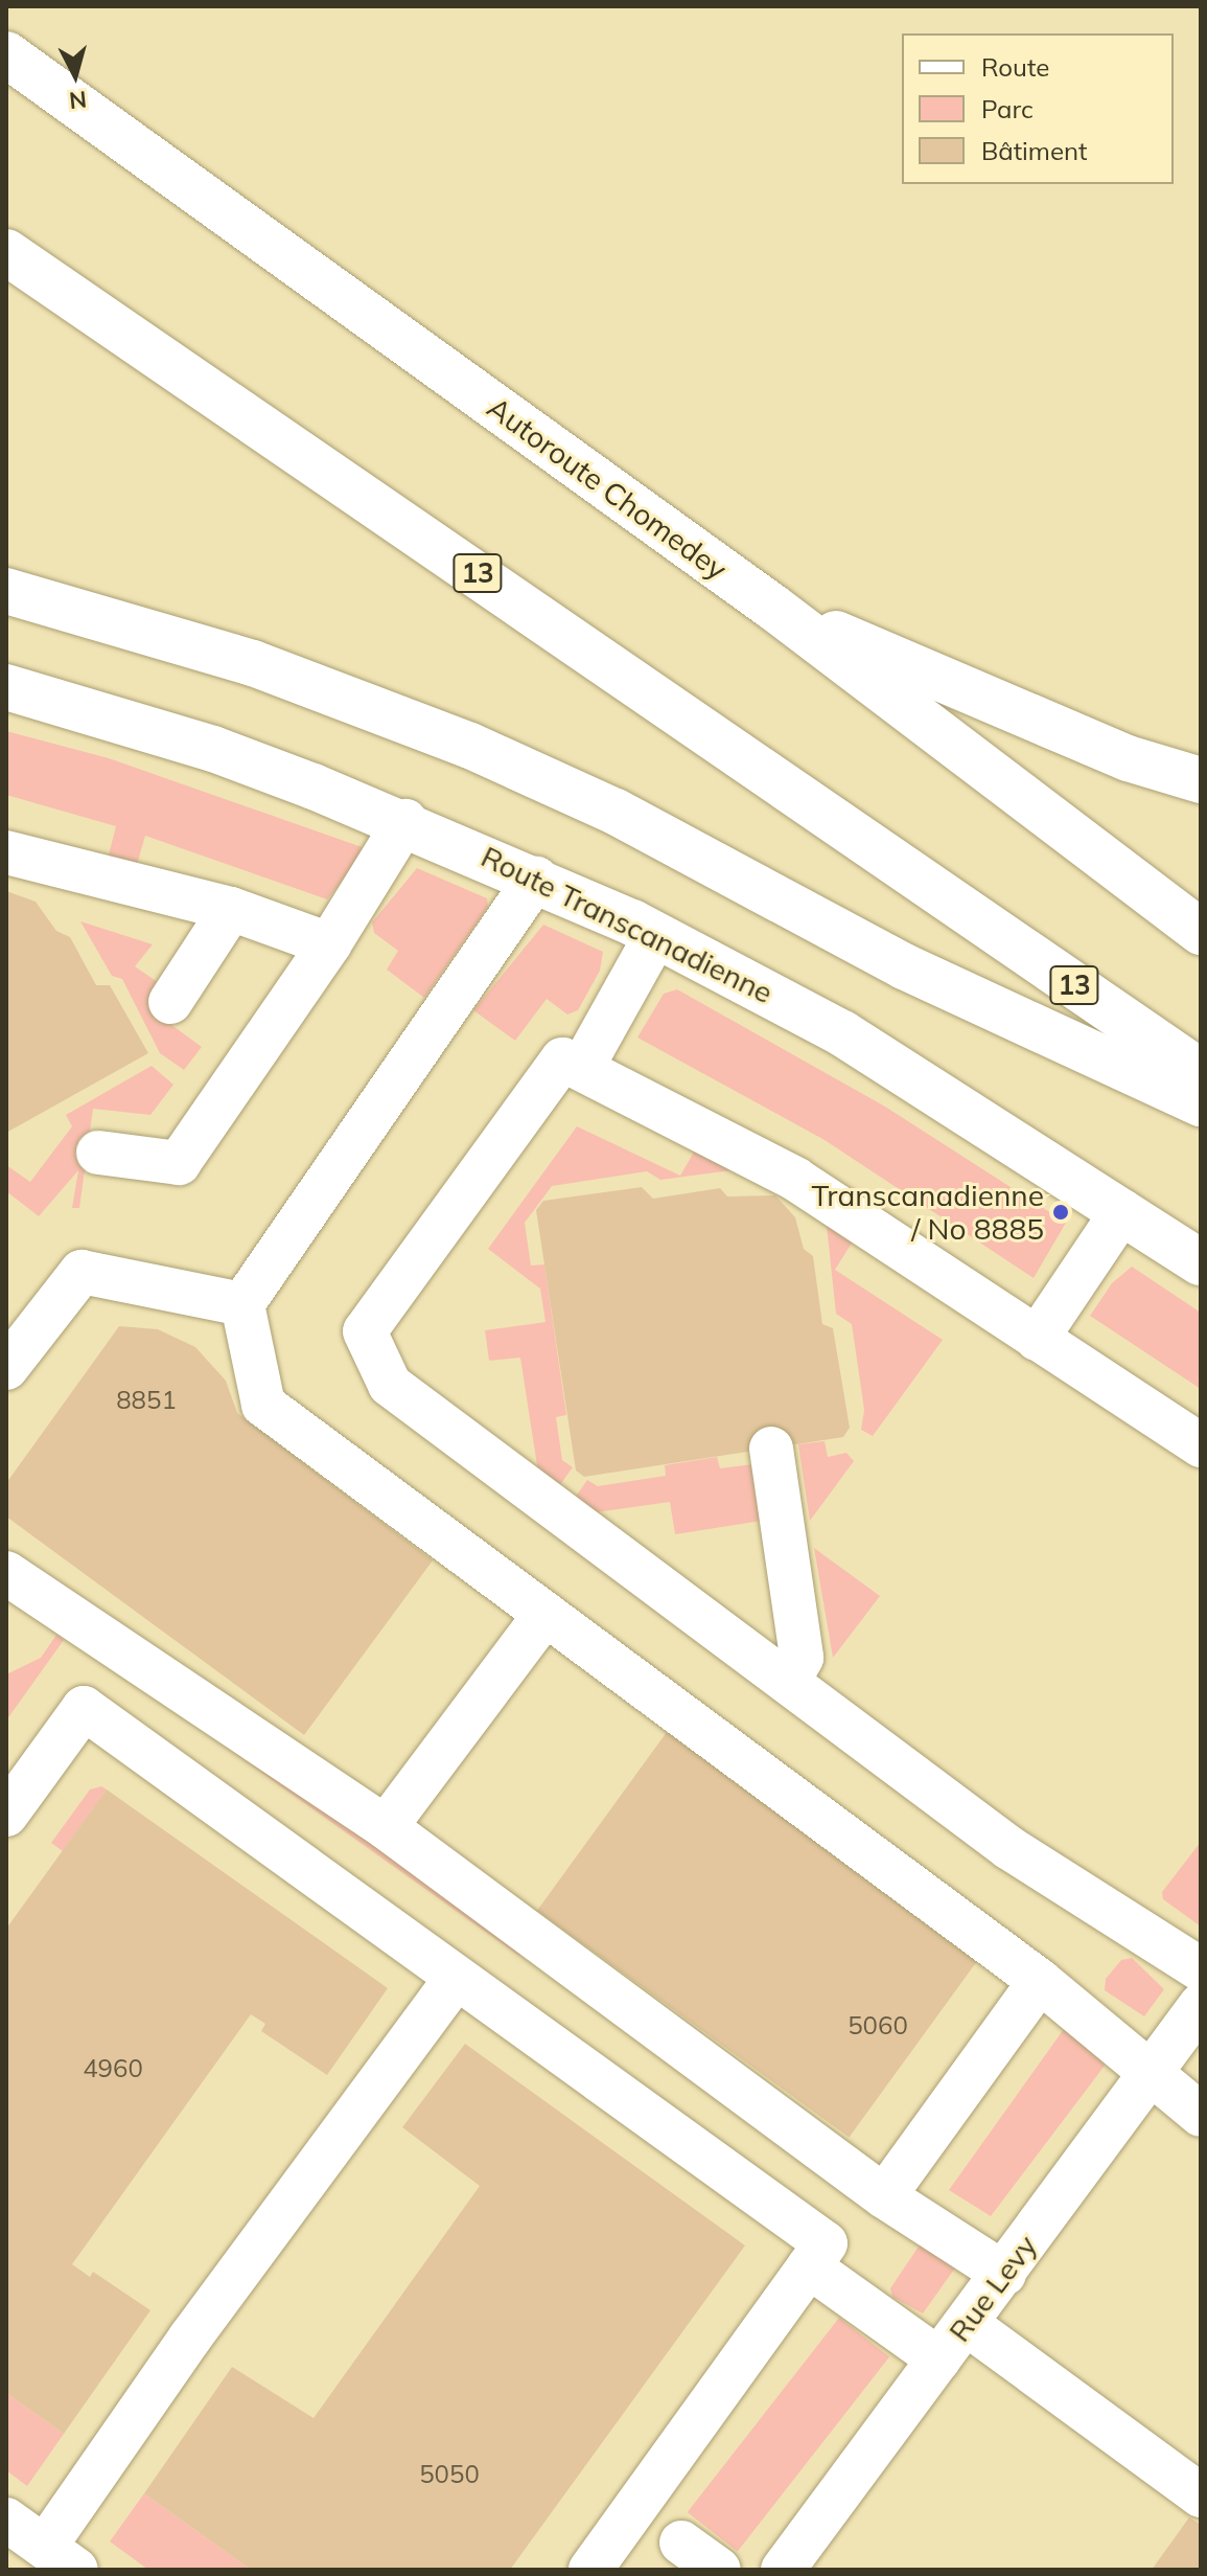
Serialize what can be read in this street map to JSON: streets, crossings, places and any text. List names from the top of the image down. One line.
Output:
{"streets":{"main road":["Autoroute Chomedey","13","Route Transcanadienne"],"street":["Rue Levy"]},"places":["Transcanadienne / No 8885"],"house_numbers":["8851","5060","4960","5050"],"legend":["Route","Parc","Bâtiment"],"north":"bottom"}
